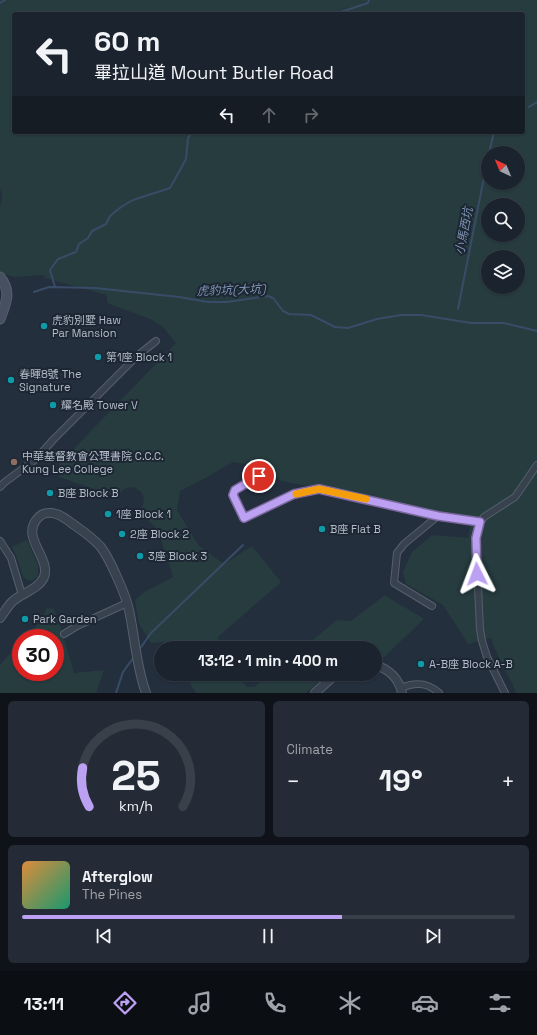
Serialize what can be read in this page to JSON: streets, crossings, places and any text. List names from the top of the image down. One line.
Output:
{"water":["小馬西坑","虎豹坑(大坑)"],"places":["虎豹別墅 Haw Par Mansion","第1座 Block 1","春暉8號 The Signature","耀名殿 Tower V","中華基督教會公理書院 C.C.C. Kung Lee College","B座 Block B","1座 Block 1","B座 Flat B","2座 Block 2","3座 Block 3","Park Garden","A-B座 Block A-B"],"north":"top left","page":{"turn":["60 m","畢拉山道 Mount Butler Road"],"limit":"30","trip":"13:12 · 1 min · 400 m","tile":"Climate","heat":["−","19°","+"],"song":["Afterglow","The Pines"],"tabs":"13:11","gauge":["25","km/h"]}}
